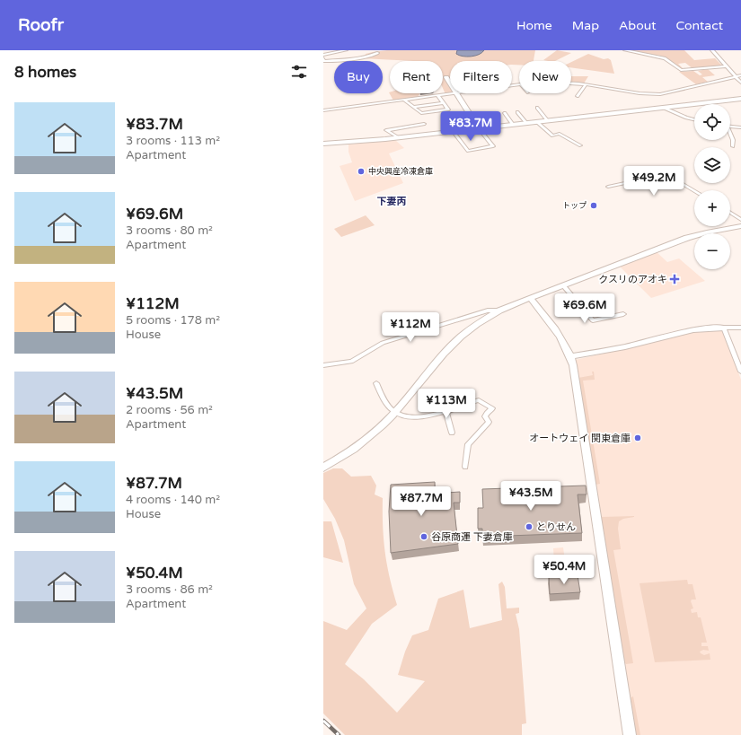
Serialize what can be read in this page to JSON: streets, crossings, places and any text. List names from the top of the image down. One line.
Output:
{"districts":["下妻丙"],"places":{"other":["中央興産冷凍倉庫","トップ","オートウェイ 関東倉庫","とりせん","谷原商運 下妻倉庫"],"health":["クスリのアオキ"]},"page":{"header":"Roofr","nav":["Home","Map","About","Contact"],"heading":"8 homes","chip":["Buy","Rent","Filters","New"],"list":[{"name":"¥83.7M","note":"3 rooms · 113 m² · Apartment"},{"name":"¥69.6M","note":"3 rooms · 80 m² · Apartment"},{"name":"¥112M","note":"5 rooms · 178 m² · House"},{"name":"¥43.5M","note":"2 rooms · 56 m² · Apartment"},{"name":"¥87.7M","note":"4 rooms · 140 m² · House"},{"name":"¥50.4M","note":"3 rooms · 86 m² · Apartment"}],"map_buttons":["+","−"],"price":["¥83.7M","¥49.2M","¥69.6M","¥112M","¥113M","¥43.5M","¥87.7M","¥50.4M"]}}
